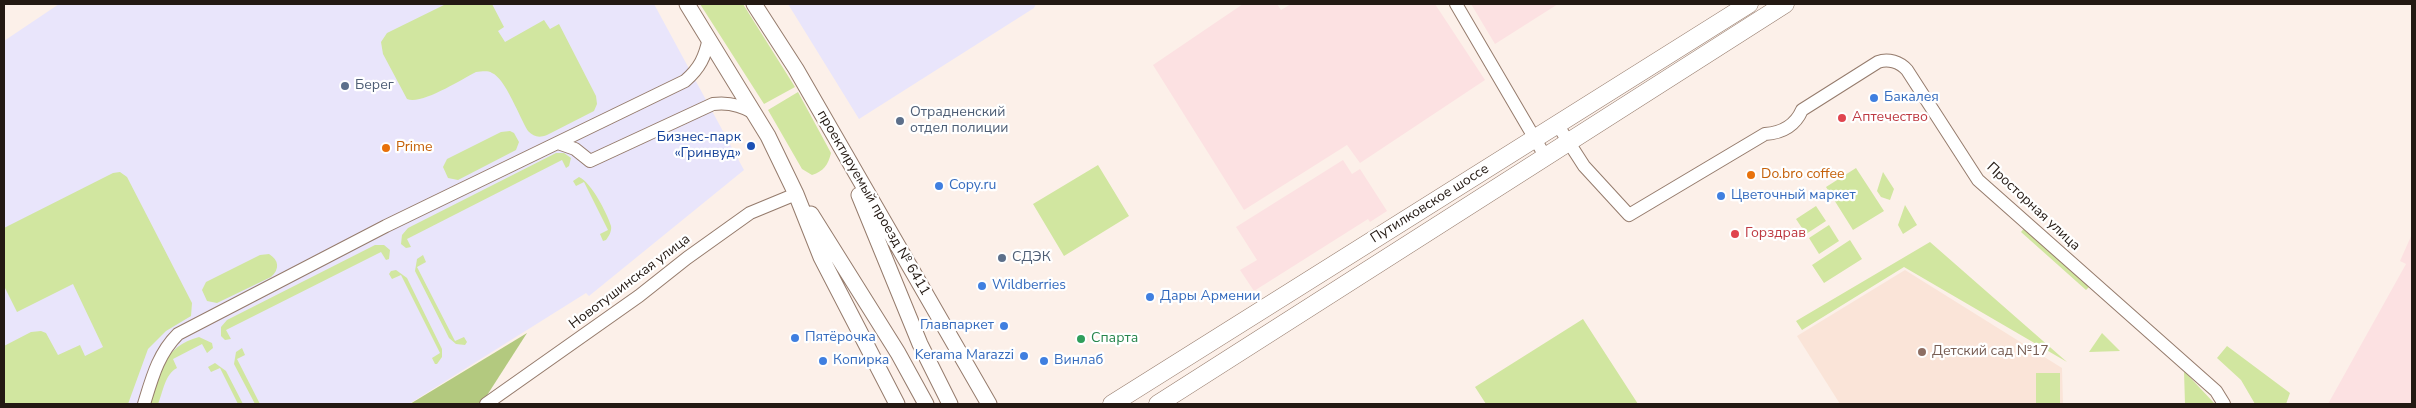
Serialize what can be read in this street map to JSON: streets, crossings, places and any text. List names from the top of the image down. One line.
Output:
{"streets":{"main road":["Путилковское шоссе"],"street":["проектируемый проезд № 6411","Просторная улица","Новотушинская улица"]},"crossings":[["Путилковское шоссе","Просторная улица"]],"places":["Берег","Бакалея","Аптечество","Отрадненский отдел полиции","Бизнес-парк «Гринвуд»","Prime","Do.bro coffee","Copy.ru","Цветочный маркет","Горздрав","СДЭК","Wildberries","Дары Армении","Главпаркет","Пятёрочка","Спарта","Детский сад №17","Kerama Marazzi","Копирка","Винлаб"]}
